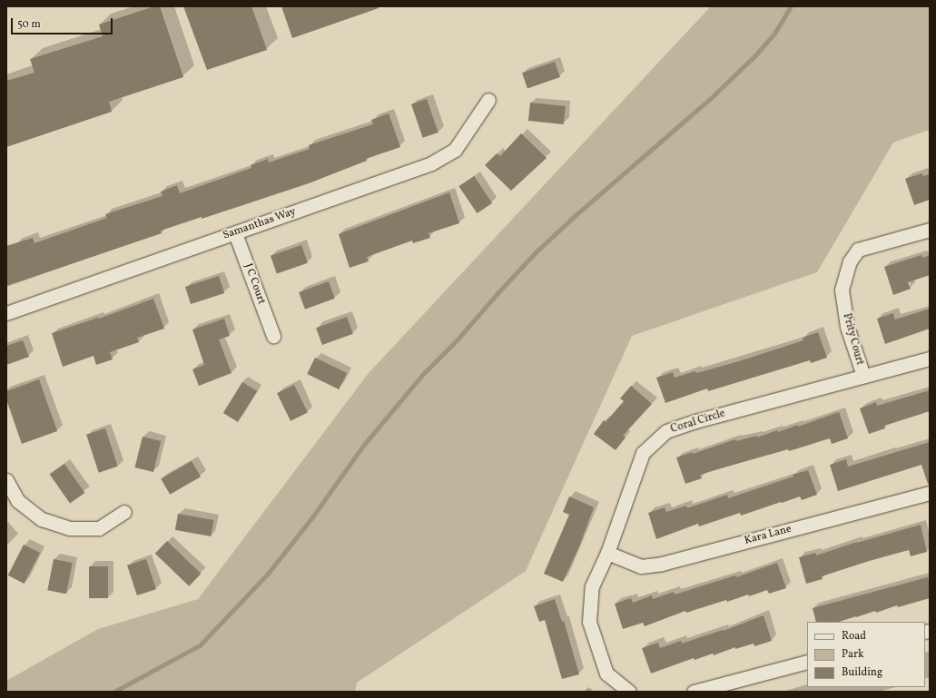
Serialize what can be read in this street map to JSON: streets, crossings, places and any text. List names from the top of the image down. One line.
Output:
{"streets":{"street":["Samanthas Way","J C Court","Prity Court","Coral Circle","Kara Lane"]},"crossings":[["Samanthas Way","J C Court"],["Prity Court","Coral Circle"],["Coral Circle","Kara Lane"]],"legend":["Road","Park","Building"],"scale_bar":"50 m"}
